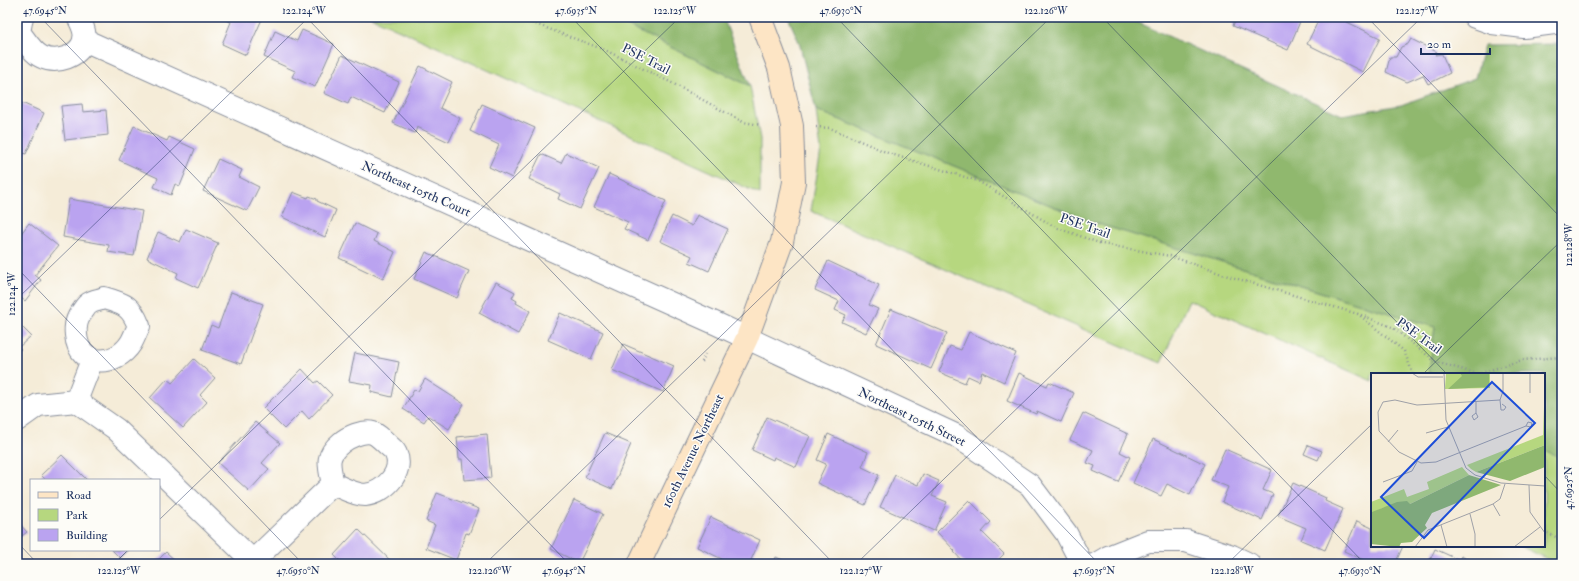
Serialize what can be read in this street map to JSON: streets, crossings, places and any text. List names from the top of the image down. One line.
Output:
{"streets":{"street":["Northeast 105th Court","Northeast 105th Street","160th Avenue Northeast"],"path":["PSE Trail"]},"crossings":[["Northeast 105th Court","Northeast 105th Street"],["Northeast 105th Court","160th Avenue Northeast"],["Northeast 105th Street","160th Avenue Northeast"]],"legend":["Road","Park","Building"],"scale_bar":"20 m","coordinates":["47.6945°N","122.124°W","47.6935°N","122.125°W","47.6930°N","122.126°W","122.127°W","122.128°W","47.6925°N","47.6950°N"]}
